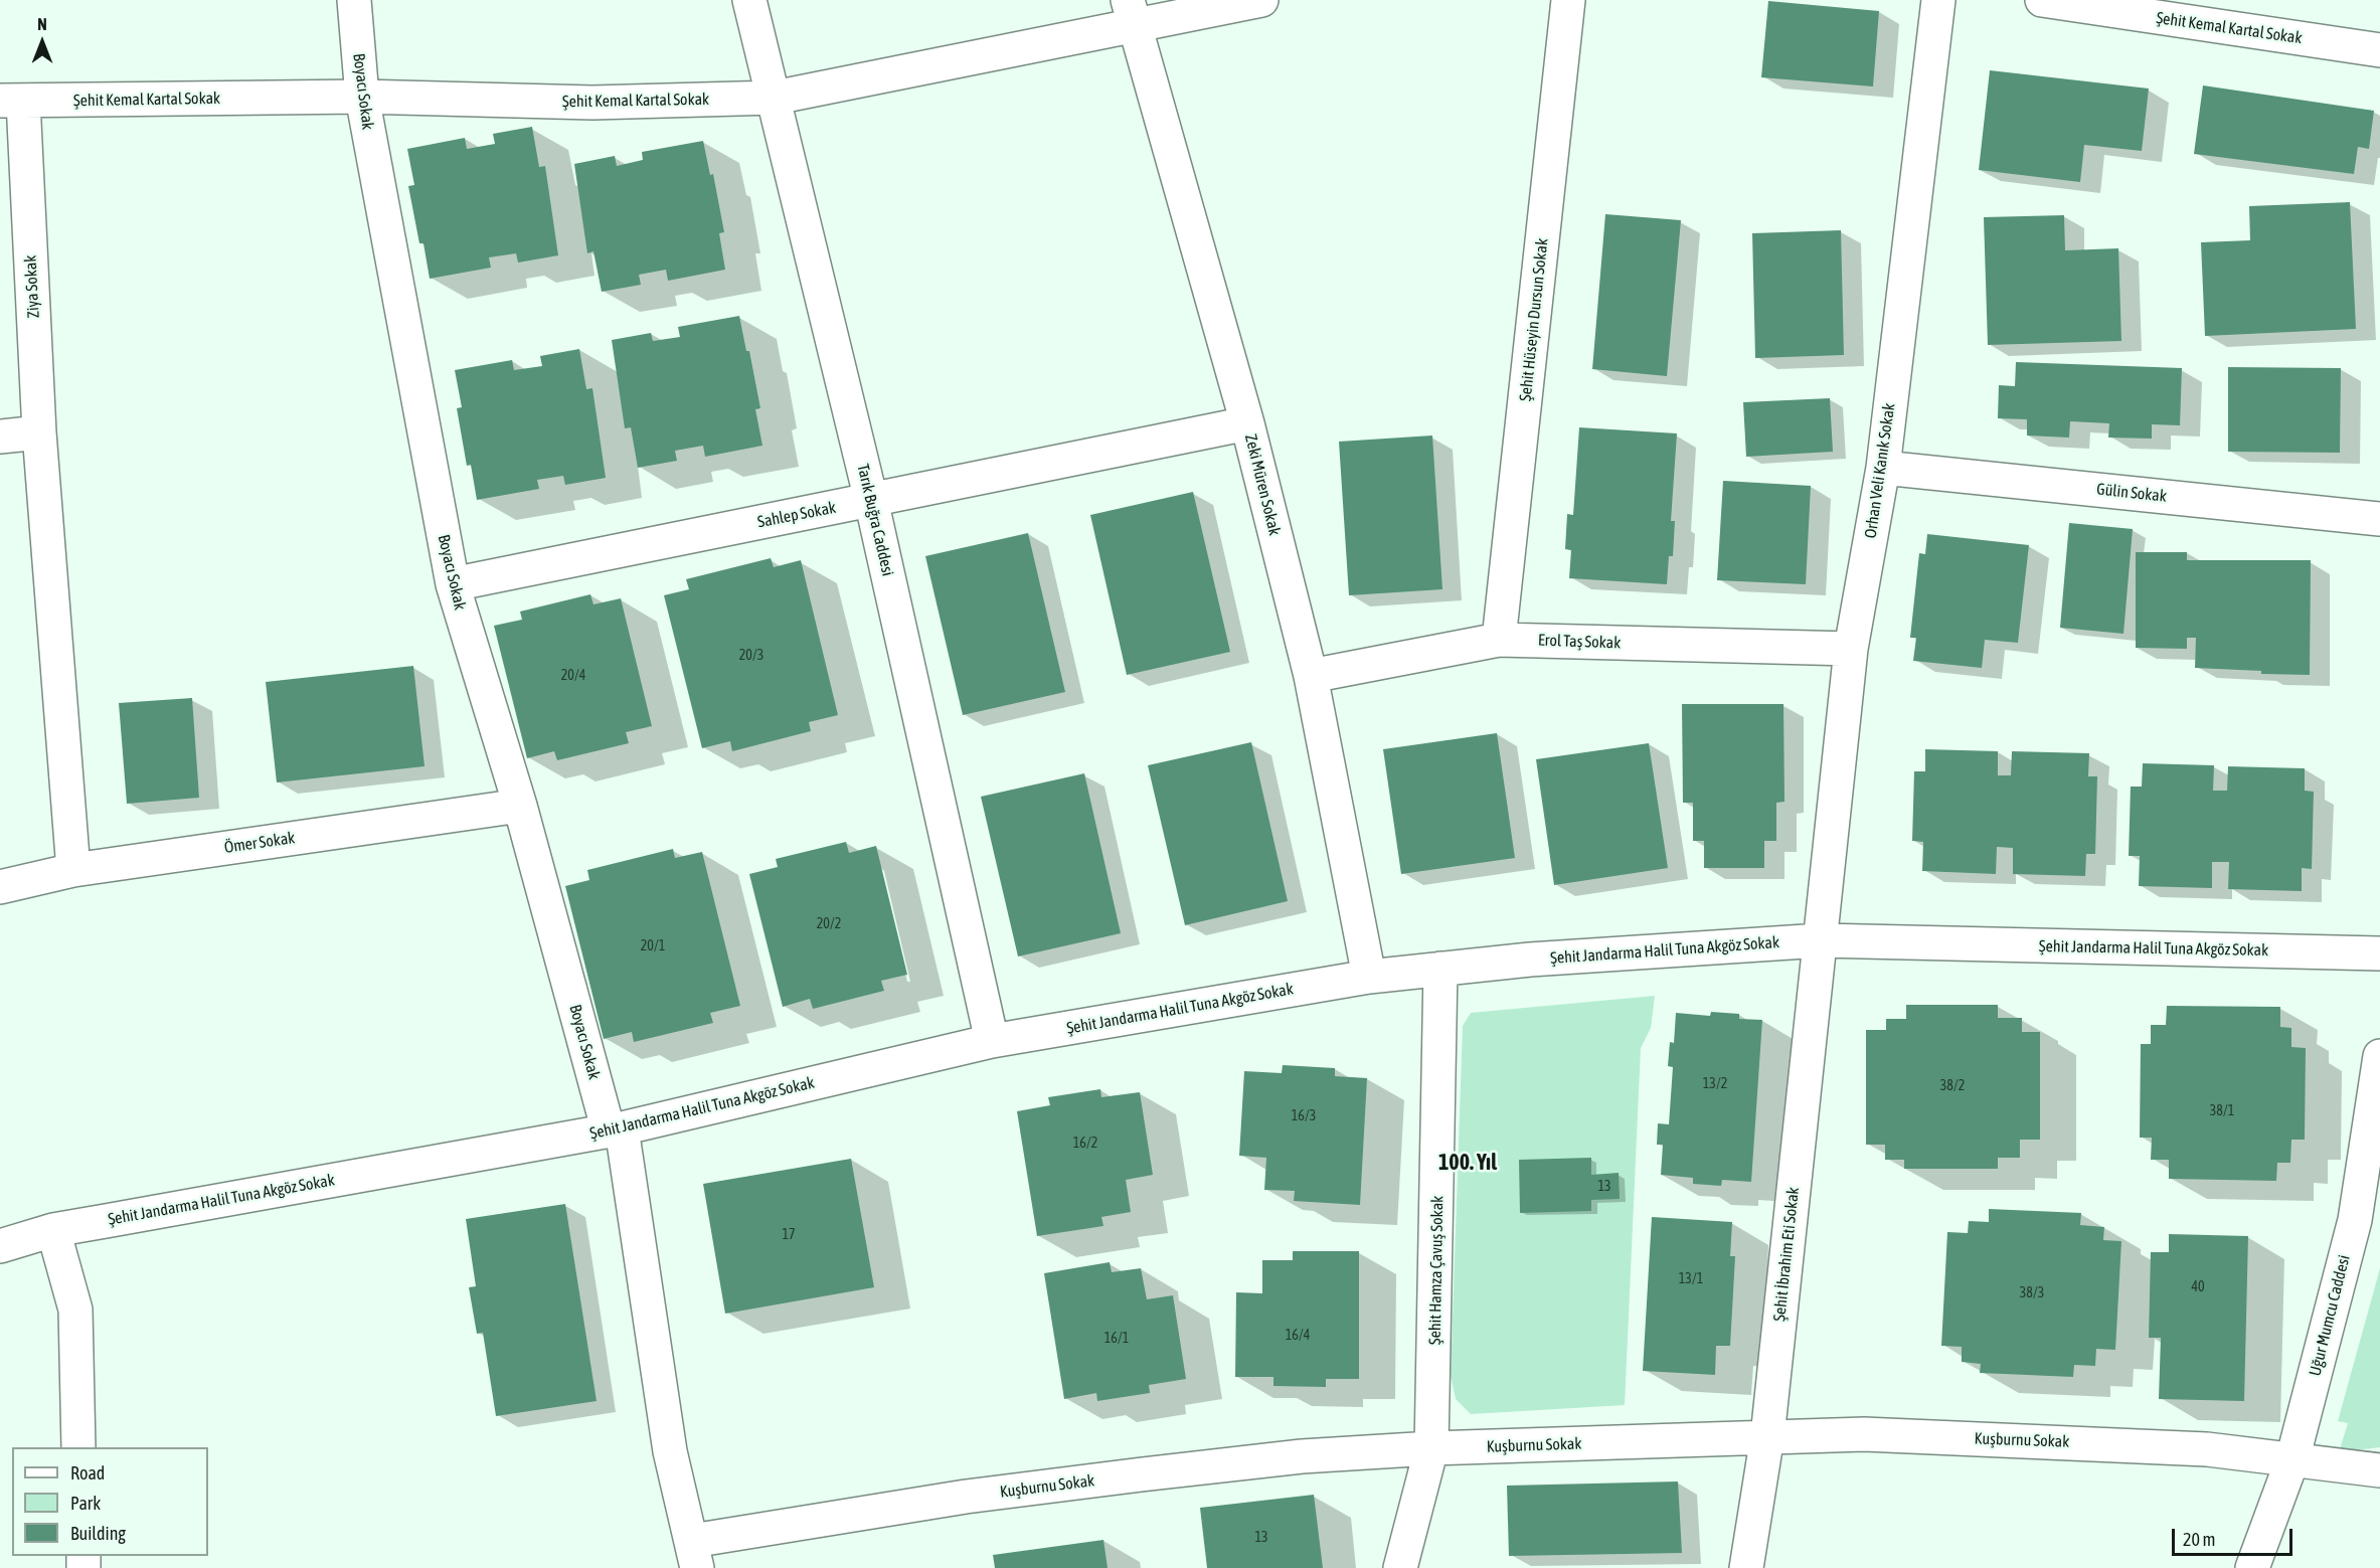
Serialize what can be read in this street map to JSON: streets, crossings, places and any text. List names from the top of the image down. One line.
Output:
{"streets":{"street":["Şehit Kemal Kartal Sokak","Boyacı Sokak","Ziya Sokak","Şehit Hüseyin Dursun Sokak","Orhan Veli Kanık Sokak","Zeki Müren Sokak","Gülin Sokak","Sahlep Sokak","Tarık Buğra Caddesi","Erol Taş Sokak","Ömer Sokak","Şehit Jandarma Halil Tuna Akgöz Sokak","Şehit İbrahim Eti Sokak","Şehit Hamza Çavuş Sokak","Uğur Mumcu Caddesi","Kuşburnu Sokak"]},"crossings":[["Şehit Kemal Kartal Sokak","Boyacı Sokak"],["Şehit Kemal Kartal Sokak","Ziya Sokak"],["Şehit Kemal Kartal Sokak","Zeki Müren Sokak"],["Şehit Kemal Kartal Sokak","Tarık Buğra Caddesi"],["Boyacı Sokak","Sahlep Sokak"],["Boyacı Sokak","Ömer Sokak"],["Boyacı Sokak","Şehit Jandarma Halil Tuna Akgöz Sokak"],["Boyacı Sokak","Kuşburnu Sokak"],["Ziya Sokak","Ömer Sokak"],["Şehit Hüseyin Dursun Sokak","Erol Taş Sokak"],["Orhan Veli Kanık Sokak","Gülin Sokak"],["Orhan Veli Kanık Sokak","Erol Taş Sokak"],["Orhan Veli Kanık Sokak","Şehit Jandarma Halil Tuna Akgöz Sokak"],["Orhan Veli Kanık Sokak","Şehit İbrahim Eti Sokak"],["Zeki Müren Sokak","Sahlep Sokak"],["Zeki Müren Sokak","Erol Taş Sokak"],["Zeki Müren Sokak","Şehit Jandarma Halil Tuna Akgöz Sokak"],["Sahlep Sokak","Tarık Buğra Caddesi"],["Tarık Buğra Caddesi","Şehit Jandarma Halil Tuna Akgöz Sokak"],["Şehit Jandarma Halil Tuna Akgöz Sokak","Şehit İbrahim Eti Sokak"],["Şehit Jandarma Halil Tuna Akgöz Sokak","Şehit Hamza Çavuş Sokak"],["Şehit İbrahim Eti Sokak","Kuşburnu Sokak"],["Şehit Hamza Çavuş Sokak","Kuşburnu Sokak"],["Uğur Mumcu Caddesi","Kuşburnu Sokak"]],"districts":["100. Yıl"],"house_numbers":["20/3","20/4","20/2","20/1","13/2","38/2","38/1","16/3","16/2","13","17","13/1","40","38/3","16/4","16/1","13"],"legend":["Road","Park","Building"],"scale_bar":"20 m","north":"top"}
